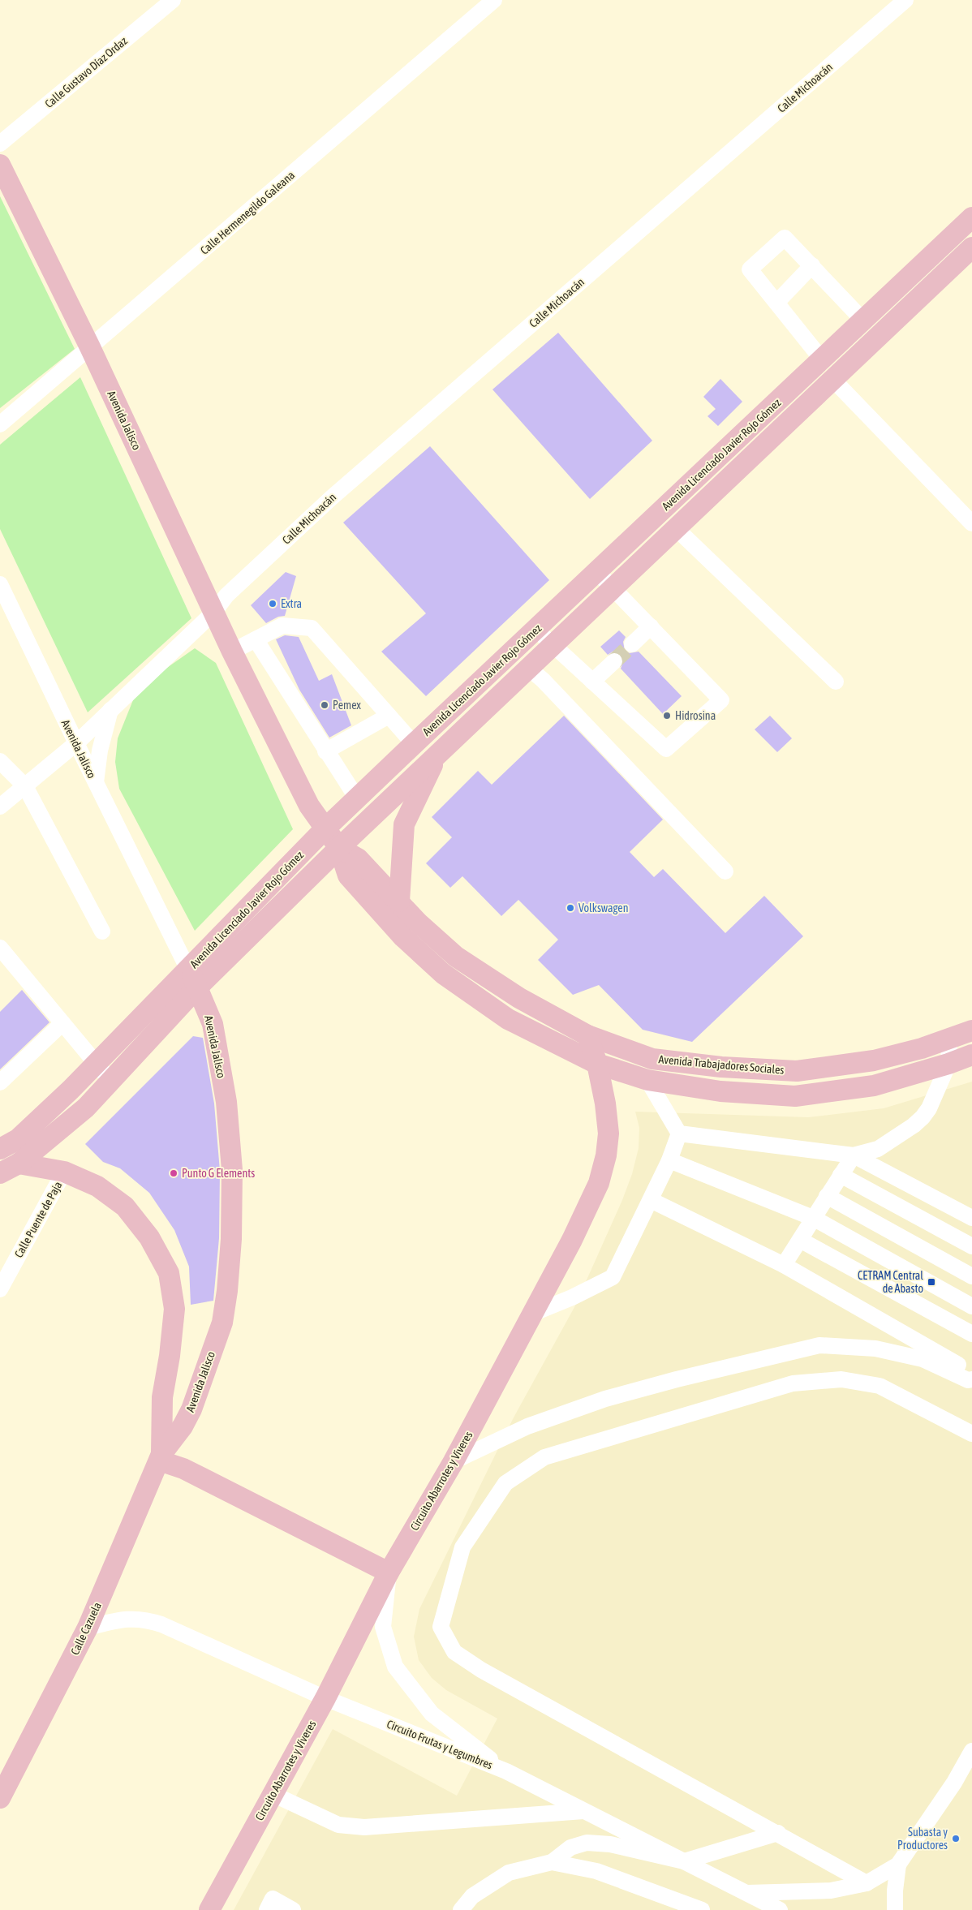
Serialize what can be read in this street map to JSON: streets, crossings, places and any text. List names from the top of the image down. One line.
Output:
{"streets":{"main road":["Avenida Jalisco","Avenida Licenciado Javier Rojo Gómez","Avenida Trabajadores Sociales","Circuito Abarrotes y Víveres","Calle Cazuela"],"street":["Calle Gustavo Díaz Ordaz","Calle Michoacán","Calle Hermenegildo Galeana","Calle Puente de Paja","Circuito Frutas y Legumbres"]},"crossings":[["Calle Michoacán","Avenida Jalisco"],["Calle Hermenegildo Galeana","Avenida Jalisco"],["Avenida Jalisco","Avenida Licenciado Javier Rojo Gómez"],["Avenida Jalisco","Avenida Trabajadores Sociales"],["Avenida Jalisco","Calle Cazuela"],["Avenida Licenciado Javier Rojo Gómez","Avenida Trabajadores Sociales"],["Avenida Licenciado Javier Rojo Gómez","Calle Cazuela"],["Avenida Trabajadores Sociales","Circuito Abarrotes y Víveres"],["Calle Puente de Paja","Calle Cazuela"],["Circuito Abarrotes y Víveres","Circuito Frutas y Legumbres"],["Calle Cazuela","Circuito Frutas y Legumbres"]],"places":{"other":["Extra","Pemex","Hidrosina","Volkswagen","Punto G Elements","Subasta y Productores"],"transit":["CETRAM Central de Abasto"]}}
